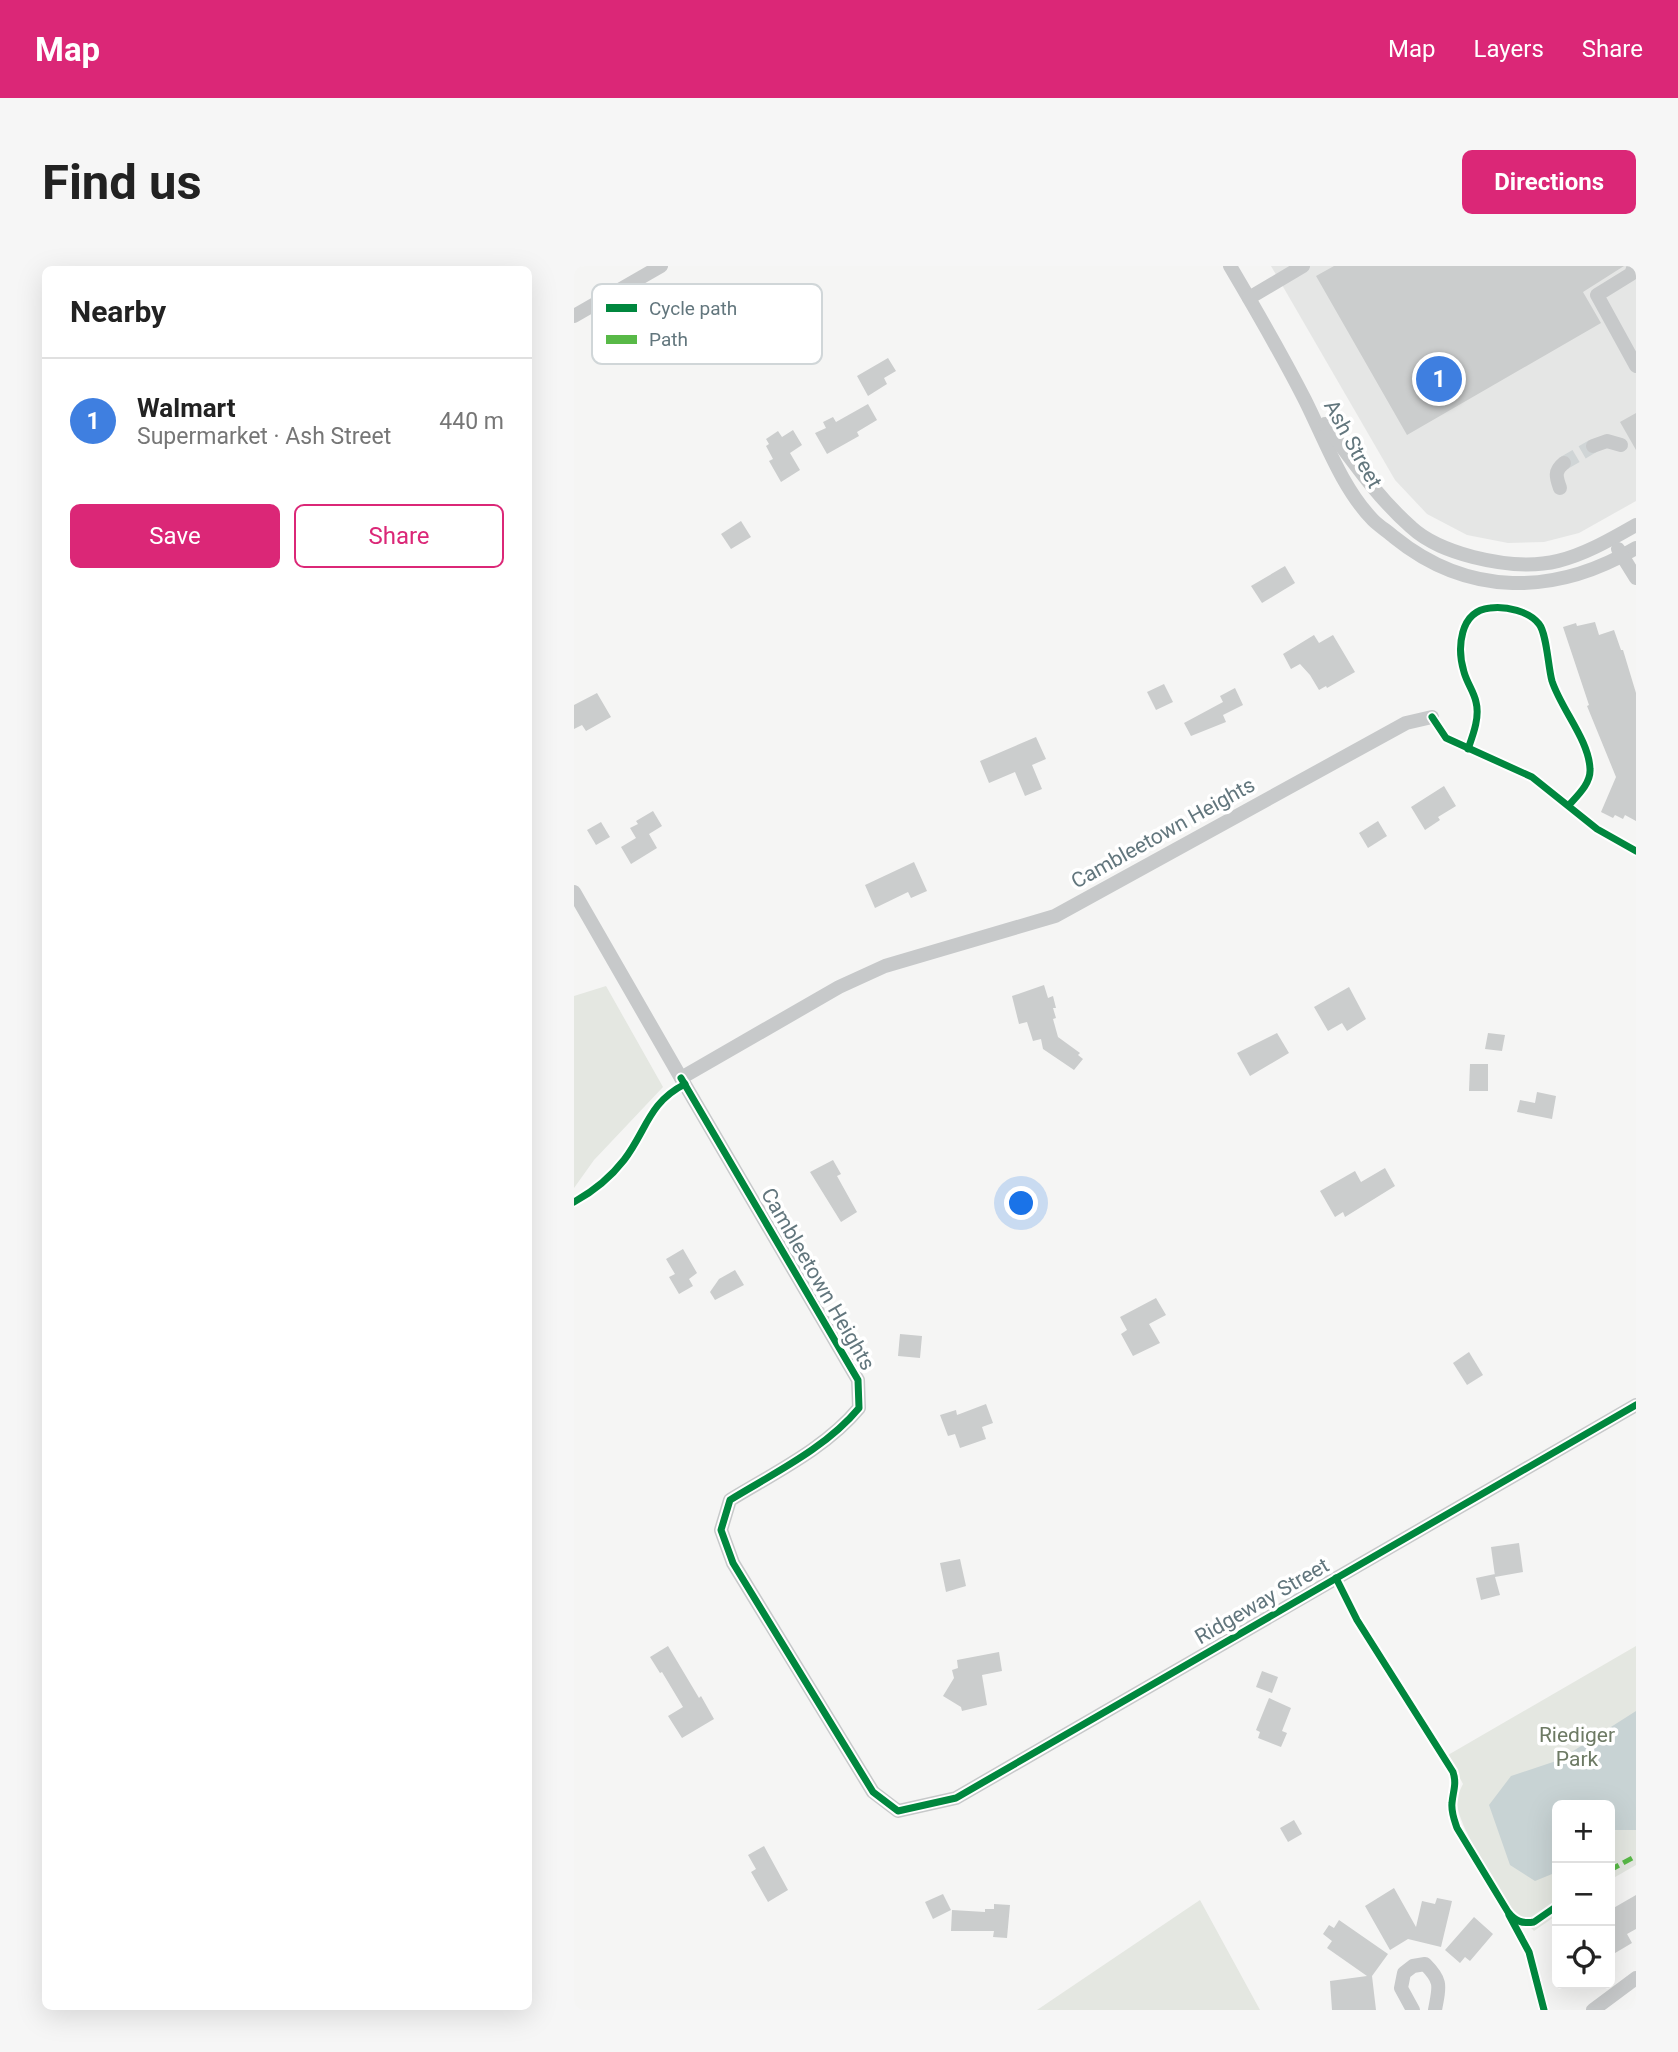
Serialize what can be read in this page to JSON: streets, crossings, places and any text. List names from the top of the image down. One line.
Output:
{"streets":{"street":["Ash Street","Cambleetown Heights","Ridgeway Street"]},"crossings":[["Cambleetown Heights","Ridgeway Street"]],"parks":["Riediger Park"],"legend":["Cycle path","Path"],"page":{"header":"Map","nav":["Map","Layers","Share"],"buttons":["Directions",["Save","Share"]],"title":"Find us","heading":"Nearby","pins":"1","list":[{"mark":"1","name":"Walmart","note":"Supermarket · Ash Street","value":"440 m"}],"map_buttons":["+","−"]}}
